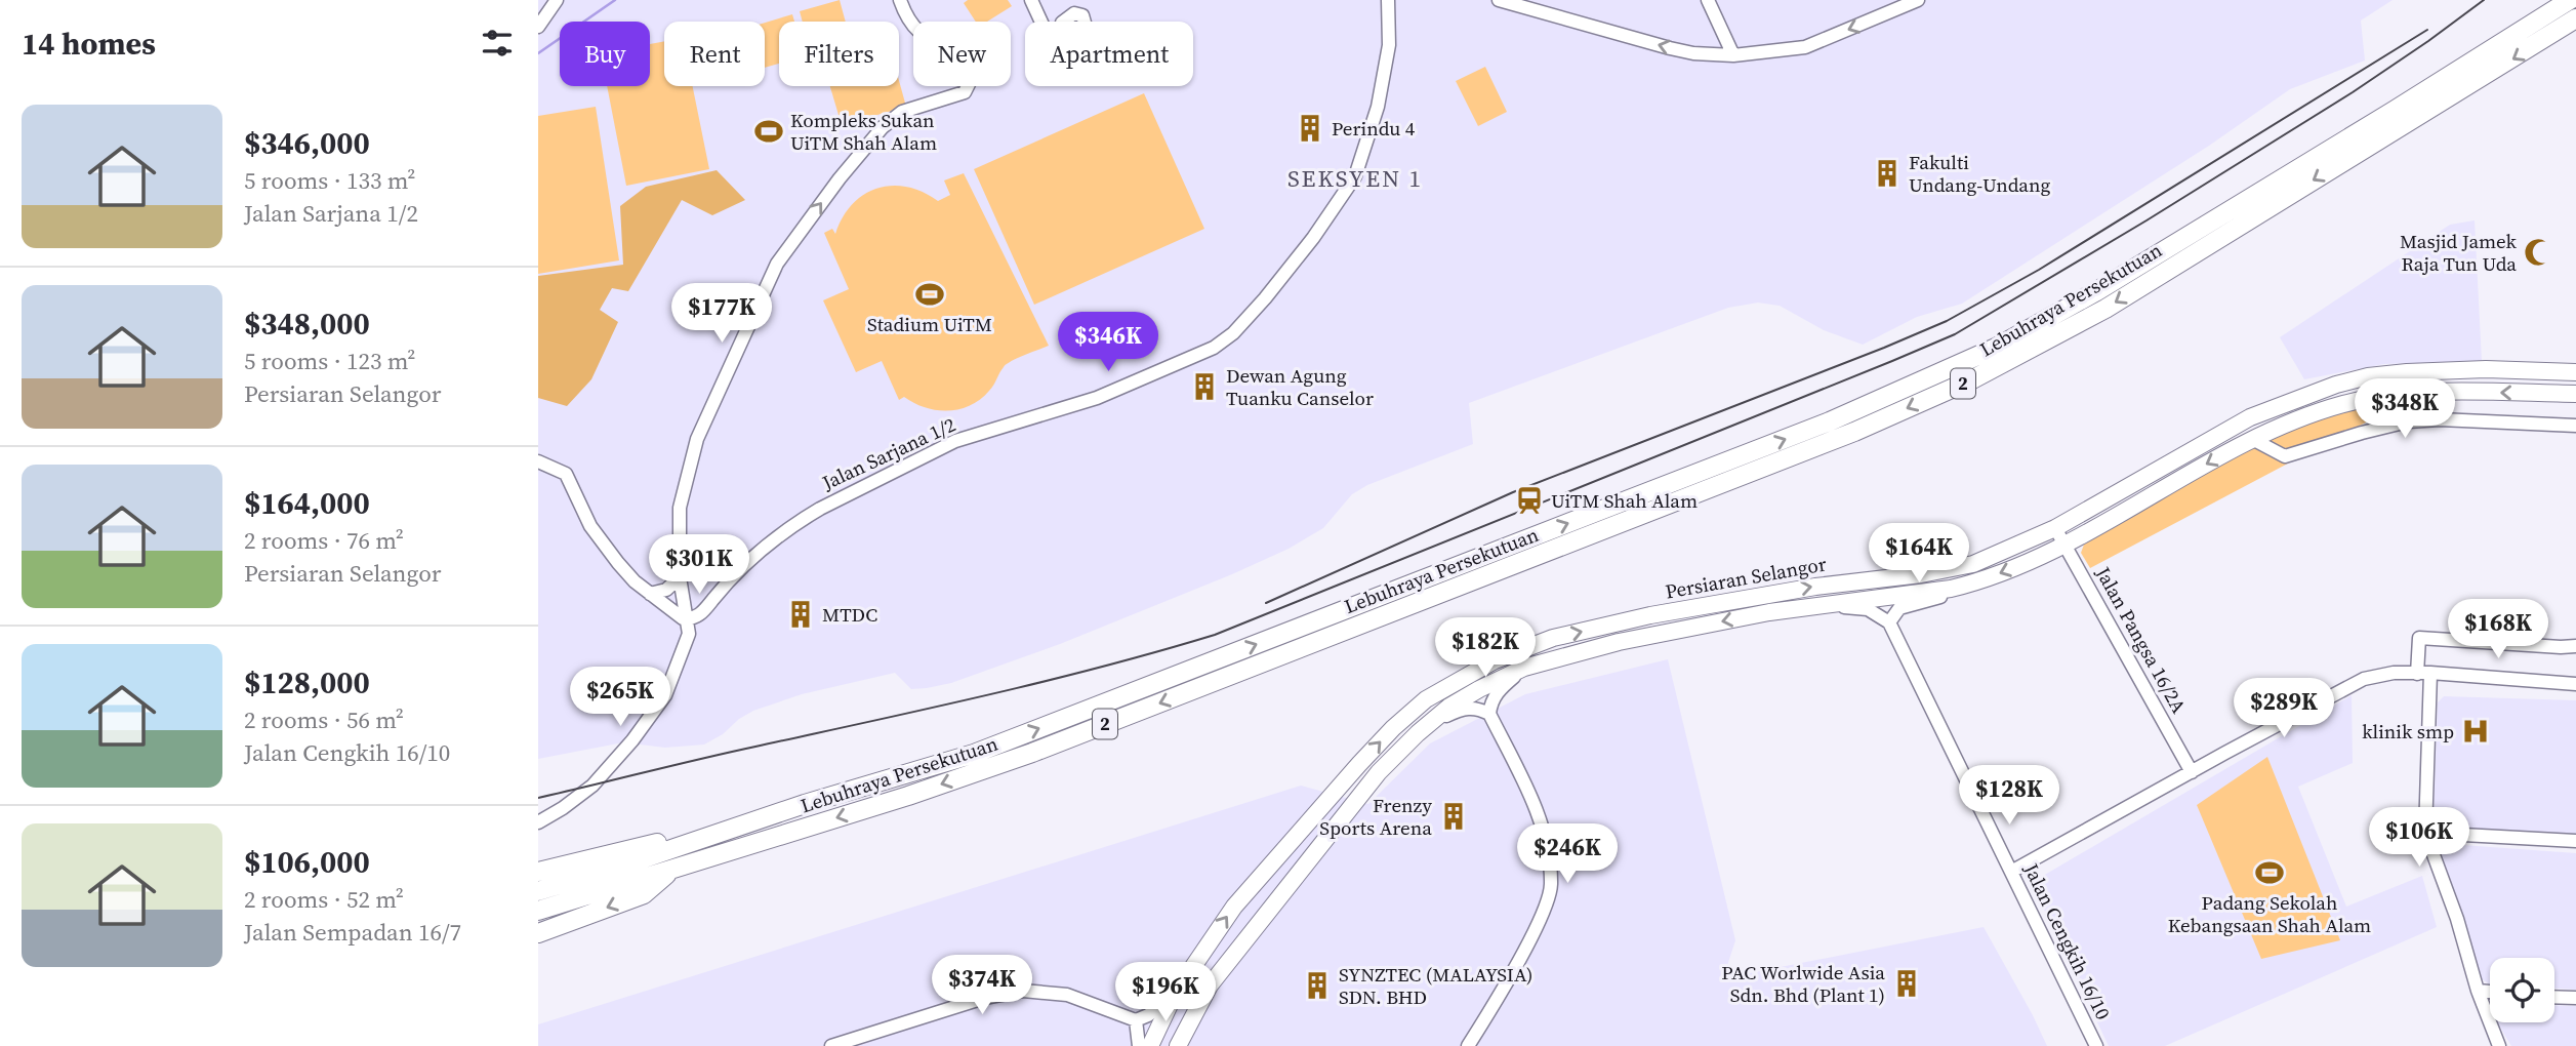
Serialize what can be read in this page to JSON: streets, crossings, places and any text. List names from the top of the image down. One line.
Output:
{"streets":{"highway":["Lebuhraya Persekutuan","2"],"main road":["Persiaran Selangor"],"street":["Jalan Sarjana 1/2","Jalan Pangsa 16/2A","Jalan Cengkih 16/10"]},"crossings":[["Persiaran Selangor","Jalan Pangsa 16/2A"]],"districts":["SEKSYEN 1"],"places":{"building":["Perindu 4","Fakulti Undang-Undang","Dewan Agung Tuanku Canselor","MTDC","Frenzy Sports Arena","PAC Worlwide Asia Sdn. Bhd (Plant 1)","SYNZTEC (MALAYSIA) SDN. BHD"],"sports":["Kompleks Sukan UiTM Shah Alam","Stadium UiTM","Padang Sekolah Kebangsaan Shah Alam"],"mosque":["Masjid Jamek Raja Tun Uda"],"station":["UiTM Shah Alam"],"hospital":["klinik smp"]},"page":{"heading":"14 homes","chip":["Buy","Rent","Filters","New","Apartment"],"list":[{"name":"$346,000","note":"5 rooms · 133 m² · Jalan Sarjana 1/2"},{"name":"$348,000","note":"5 rooms · 123 m² · Persiaran Selangor"},{"name":"$164,000","note":"2 rooms · 76 m² · Persiaran Selangor"},{"name":"$128,000","note":"2 rooms · 56 m² · Jalan Cengkih 16/10"},{"name":"$106,000","note":"2 rooms · 52 m² · Jalan Sempadan 16/7"}],"price":["$177K","$346K","$348K","$164K","$301K","$168K","$182K","$265K","$289K","$128K","$106K","$246K","$374K","$196K"]}}
